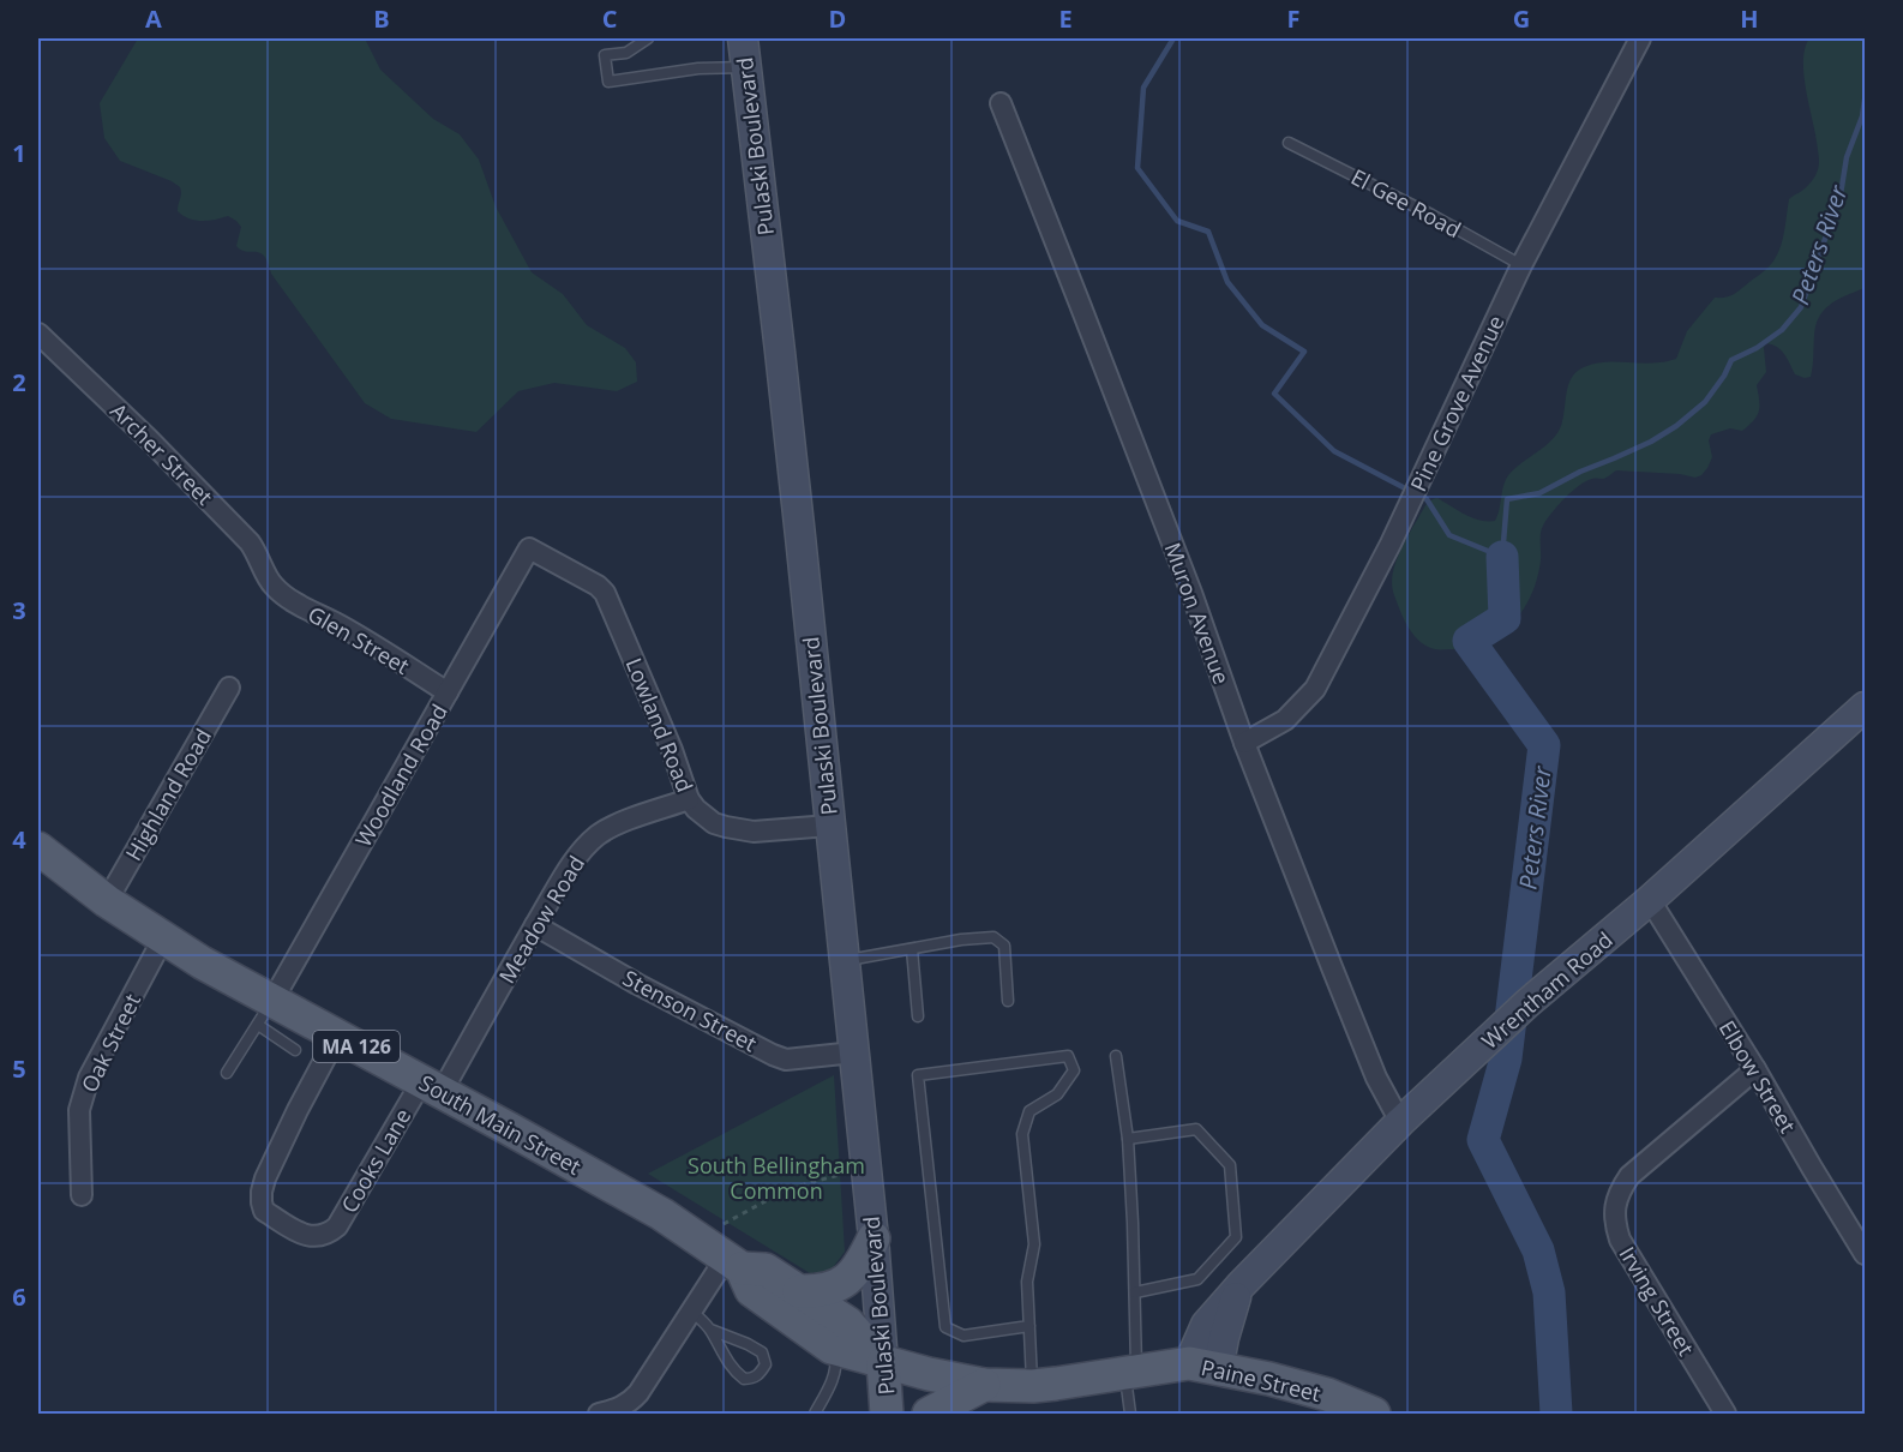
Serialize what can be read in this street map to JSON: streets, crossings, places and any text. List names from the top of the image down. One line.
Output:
{"streets":{"main road":["Pulaski Boulevard","Wrentham Road","MA 126","South Main Street","Paine Street"],"street":["Pine Grove Avenue","Archer Street","Muron Avenue","Glen Street","Lowland Road","Woodland Road","Highland Road","Meadow Road","Stenson Street","Oak Street","Elbow Street","Cooks Lane","Irving Street"],"lane":["El Gee Road"]},"crossings":[["Pulaski Boulevard","Lowland Road"],["Pulaski Boulevard","Stenson Street"],["Pulaski Boulevard","South Main Street"],["Pulaski Boulevard","Paine Street"],["El Gee Road","Pine Grove Avenue"],["Pine Grove Avenue","Muron Avenue"],["Archer Street","Glen Street"],["Muron Avenue","Wrentham Road"],["Glen Street","Woodland Road"],["Lowland Road","Woodland Road"],["Lowland Road","Meadow Road"],["Woodland Road","South Main Street"],["Highland Road","South Main Street"],["Meadow Road","Stenson Street"],["Meadow Road","South Main Street"],["Meadow Road","Cooks Lane"],["Wrentham Road","Elbow Street"],["Wrentham Road","Paine Street"],["Oak Street","South Main Street"],["Elbow Street","Irving Street"],["South Main Street","Cooks Lane"],["South Main Street","Paine Street"]],"water":["Peters River"],"parks":["South Bellingham Common"],"grid":{"columns":["A","B","C","D","E","F","G","H"],"rows":["1","2","3","4","5","6"]}}
